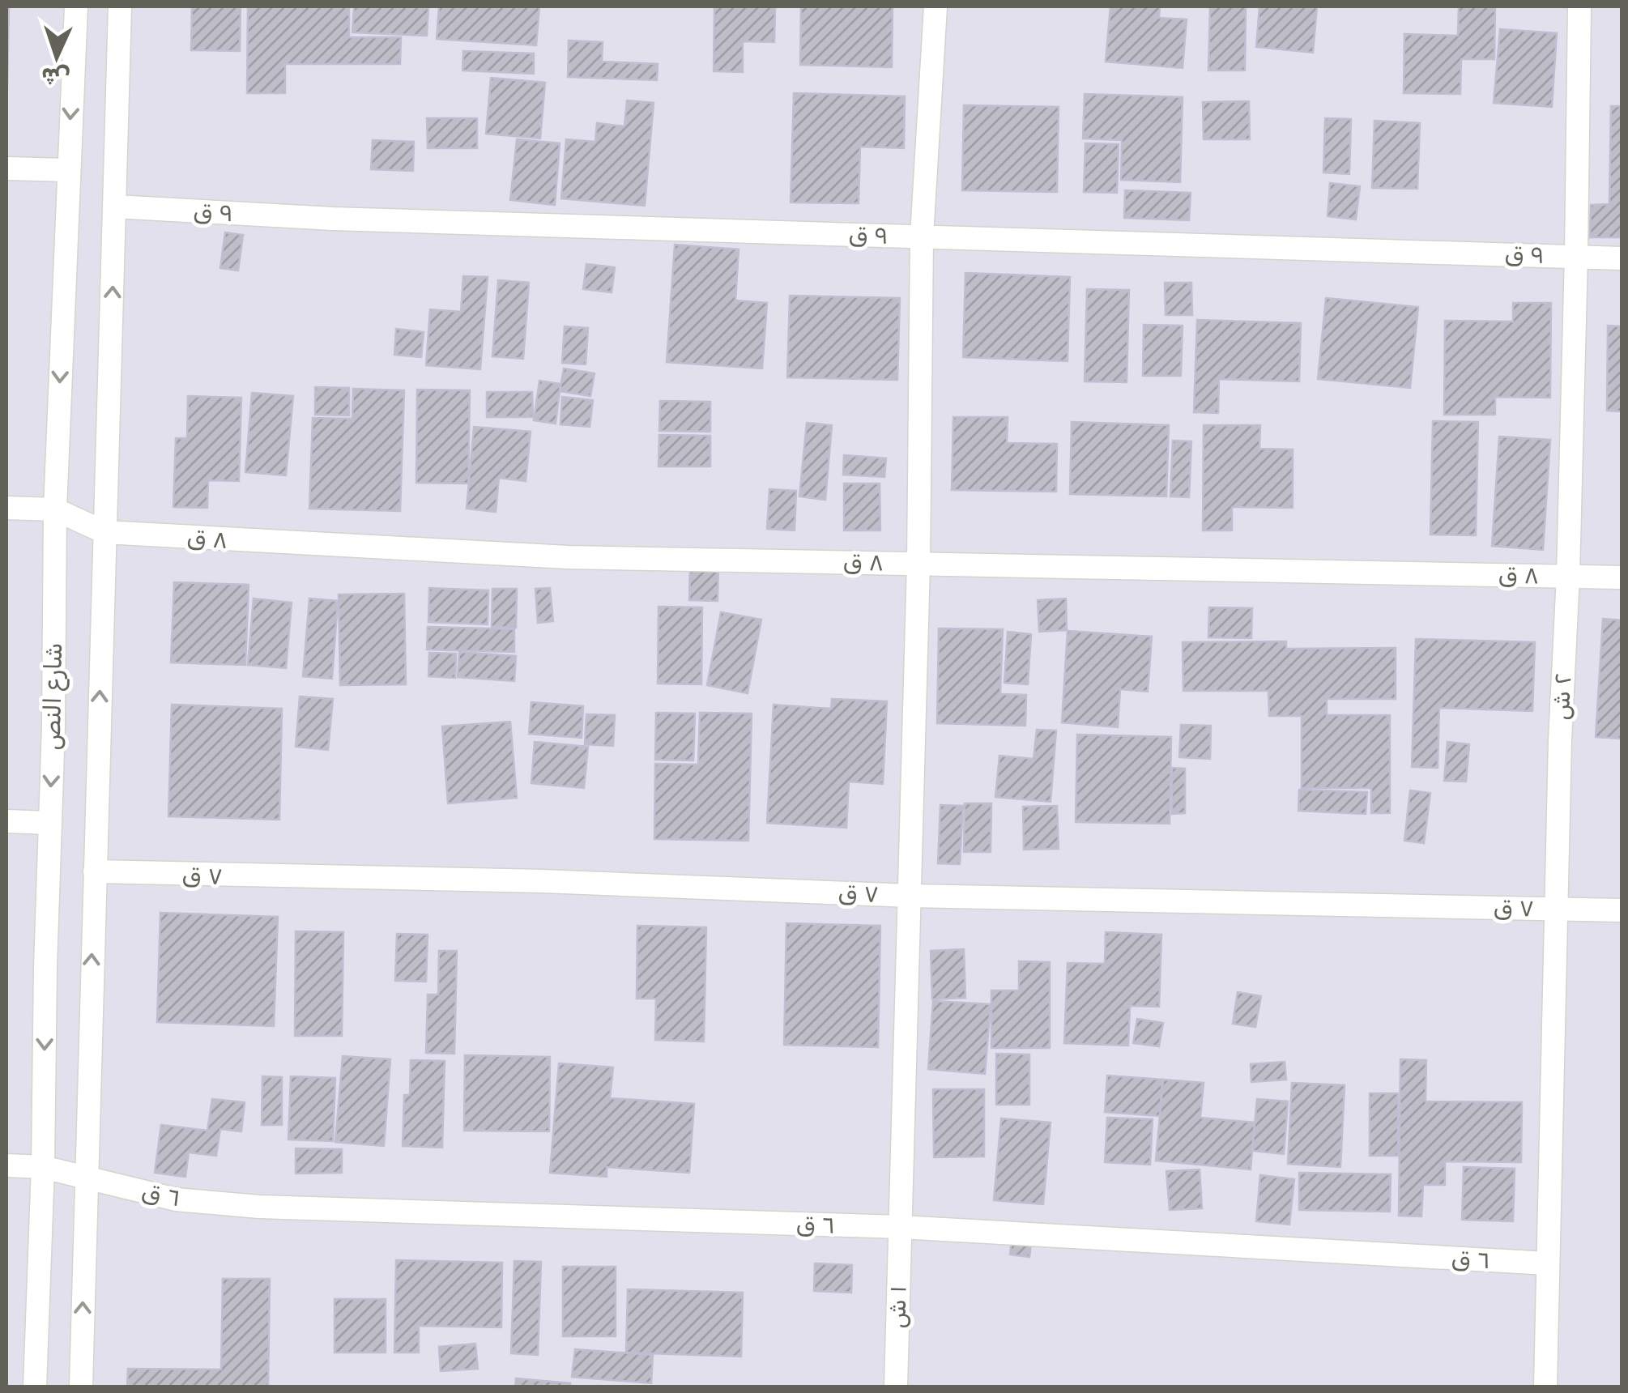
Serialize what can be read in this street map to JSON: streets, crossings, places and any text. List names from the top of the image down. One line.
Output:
{"streets":{"street":["٩ ق","٨ ق","شارع النص","٢ ش","٧ ق","٦ ق","١ ش"]},"crossings":[["٩ ق","شارع النص"],["٩ ق","٢ ش"],["٩ ق","١ ش"],["٨ ق","شارع النص"],["٨ ق","٢ ش"],["٨ ق","١ ش"],["شارع النص","٧ ق"],["شارع النص","٦ ق"],["٢ ش","٧ ق"],["٢ ش","٦ ق"],["٧ ق","١ ش"],["٦ ق","١ ش"]],"north":"bottom"}
